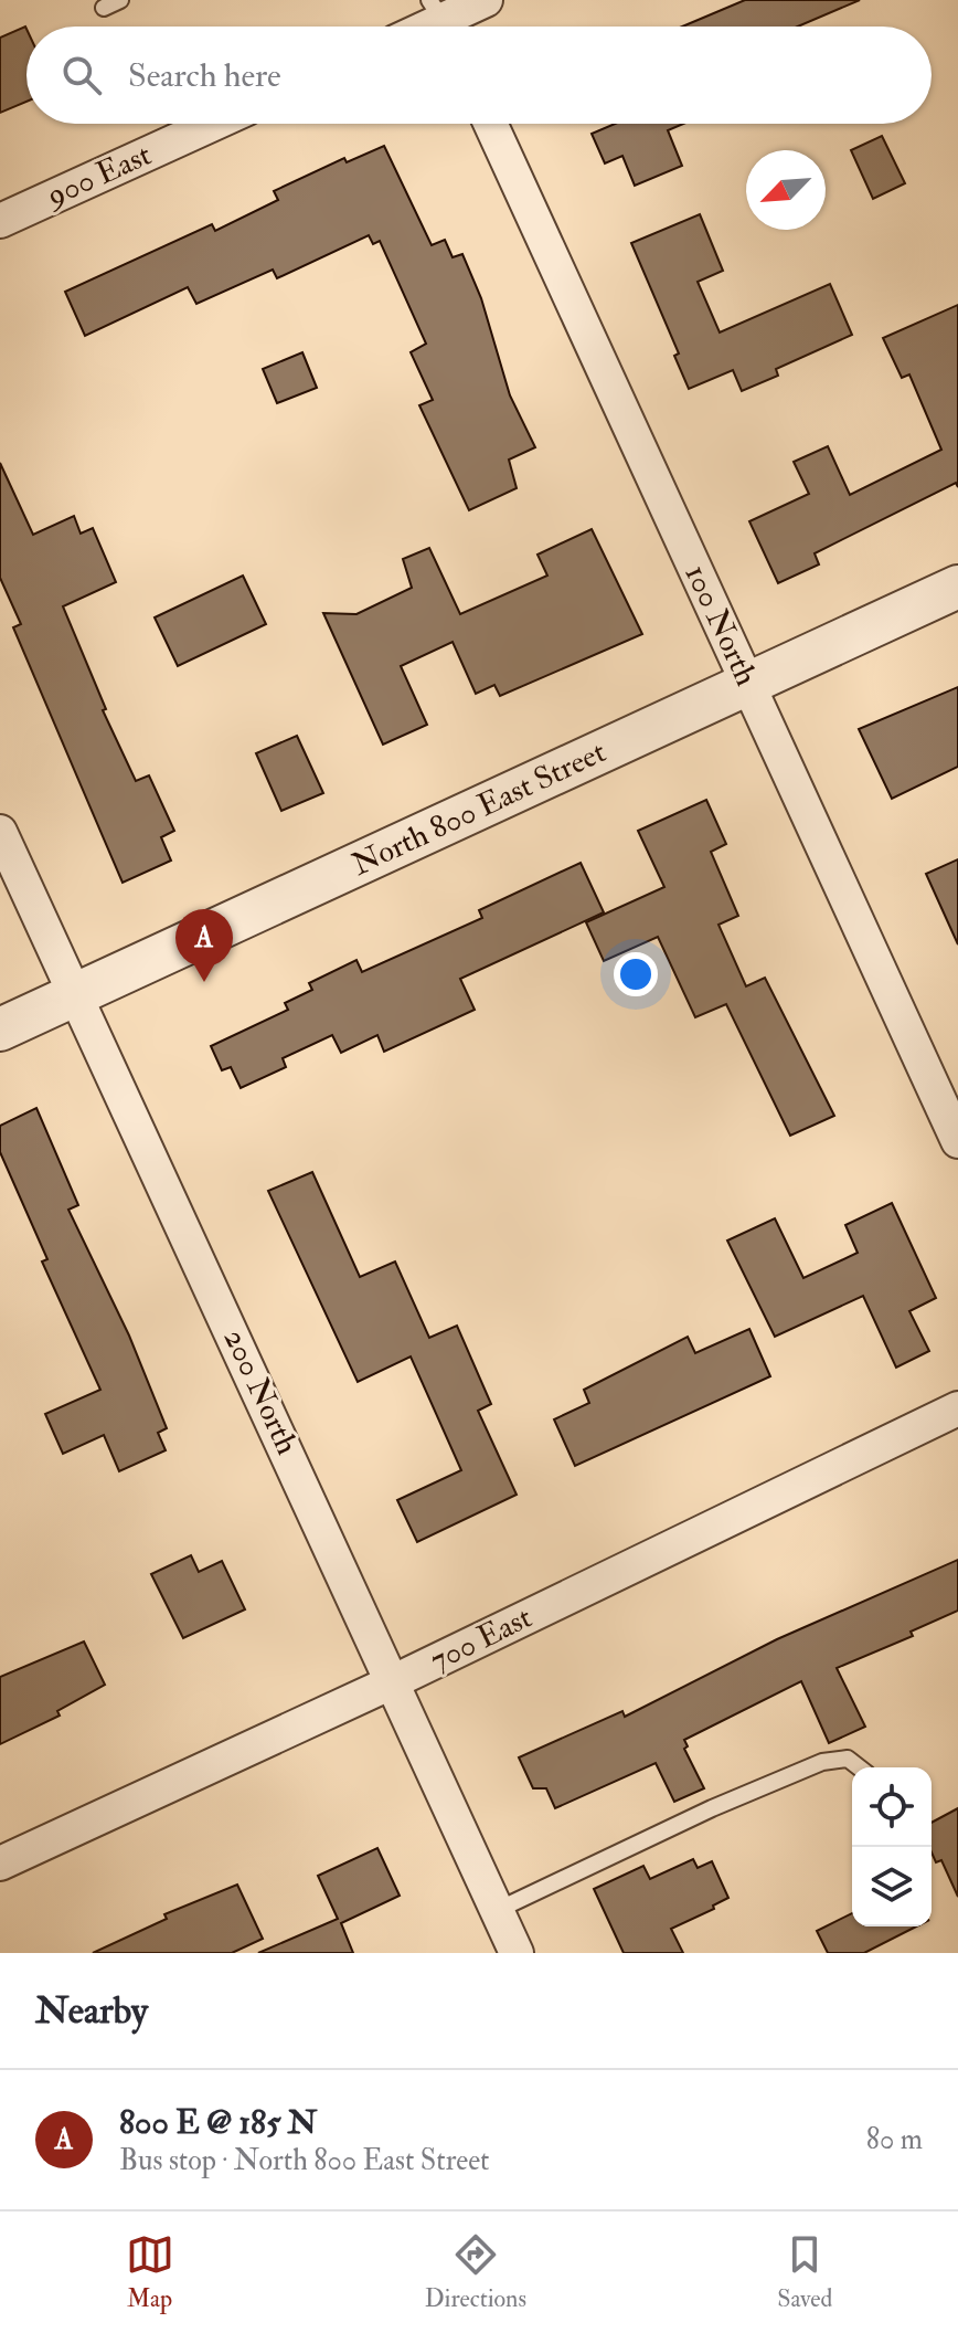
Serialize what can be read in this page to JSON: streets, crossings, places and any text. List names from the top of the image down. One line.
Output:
{"streets":{"street":["900 East","100 North","North 800 East Street","200 North","700 East"]},"crossings":[["100 North","North 800 East Street"],["North 800 East Street","200 North"],["200 North","700 East"]],"north":"bottom left","page":{"search":"Search here","pins":"A","heading":"Nearby","list":[{"mark":"A","name":"800 E @ 185 N","note":"Bus stop · North 800 East Street","value":"80 m"}],"nav":["Map","Directions","Saved"]}}
